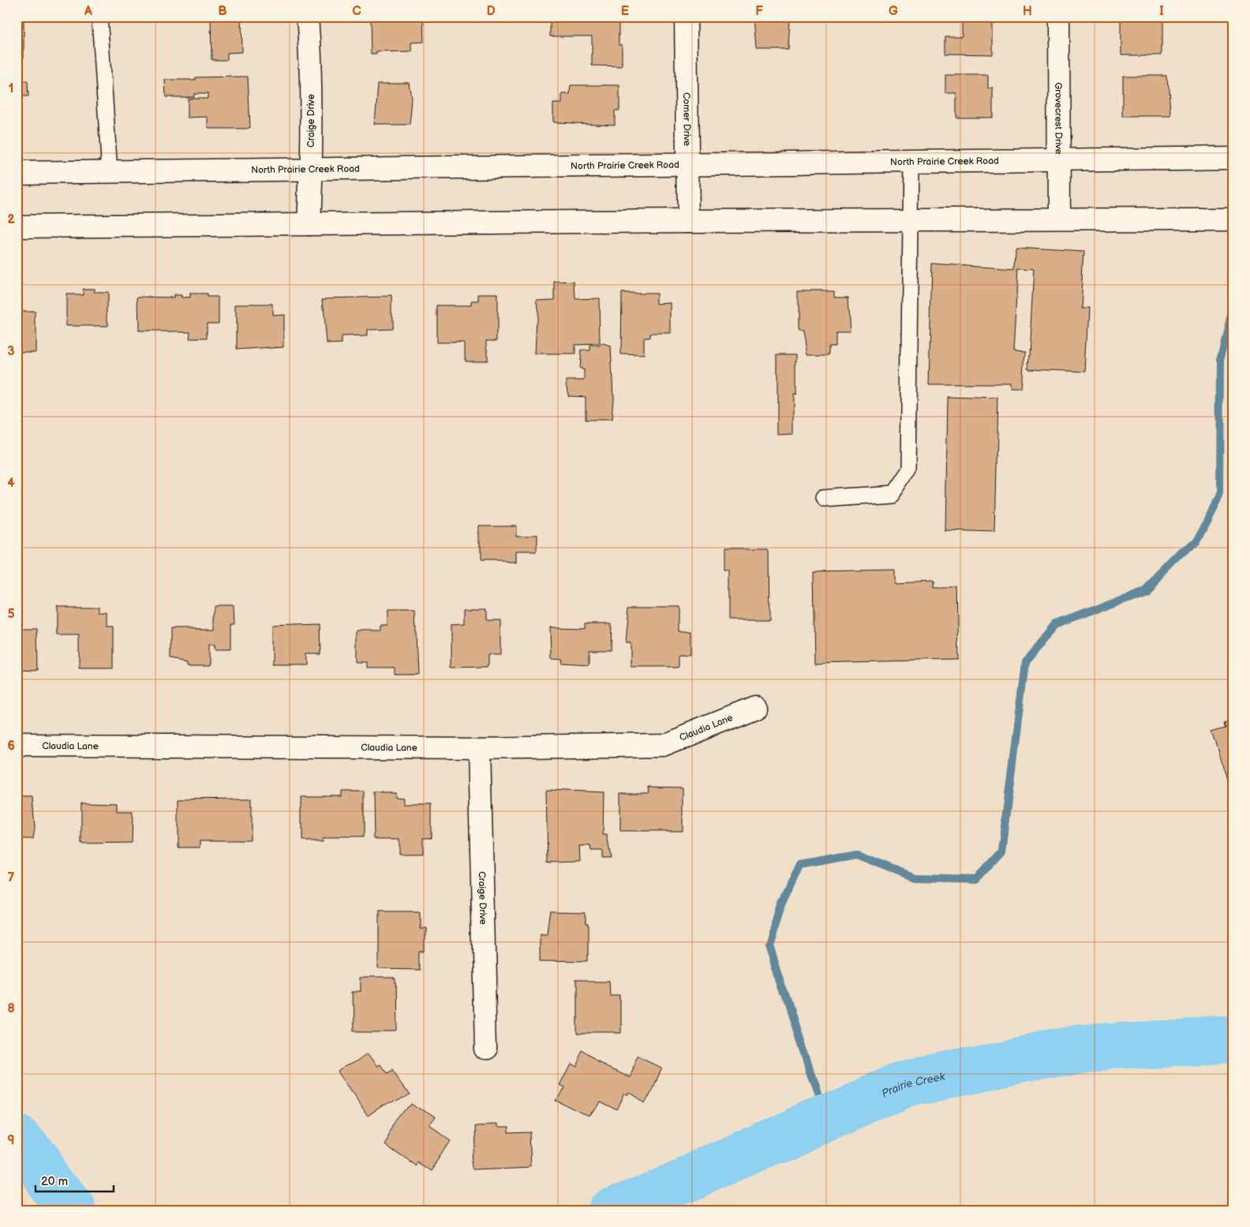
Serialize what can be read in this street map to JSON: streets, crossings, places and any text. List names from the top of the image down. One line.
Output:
{"streets":{"main road":["Grovecrest Drive","Comer Drive","Craige Drive","North Prairie Creek Road","Claudia Lane"]},"crossings":[["Grovecrest Drive","North Prairie Creek Road"],["Comer Drive","North Prairie Creek Road"],["Craige Drive","North Prairie Creek Road"],["Craige Drive","Claudia Lane"]],"water":["Prairie Creek"],"scale_bar":"20 m","grid":{"columns":["A","B","C","D","E","F","G","H","I"],"rows":["1","2","3","4","5","6","7","8","9"]}}
